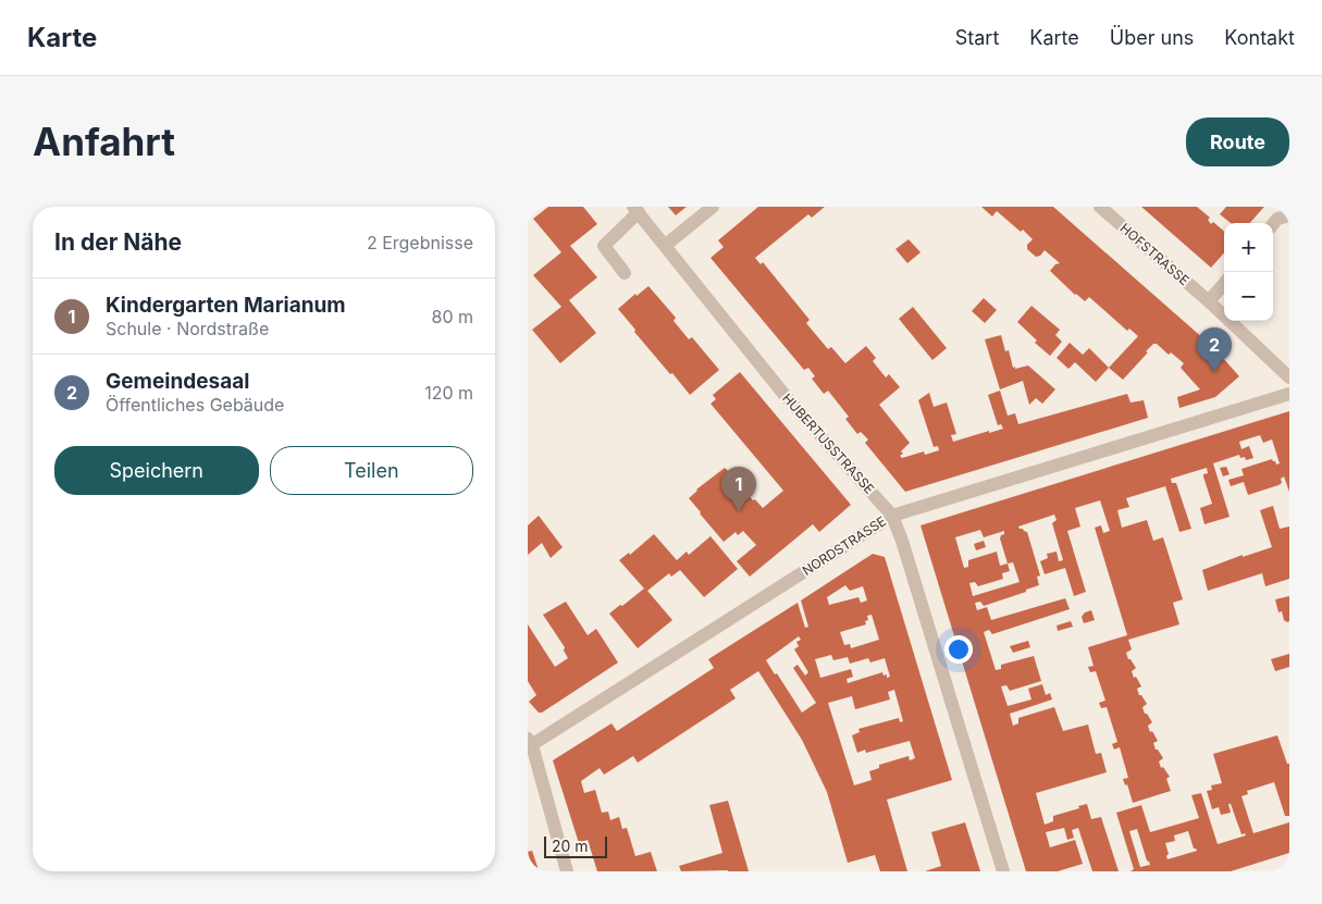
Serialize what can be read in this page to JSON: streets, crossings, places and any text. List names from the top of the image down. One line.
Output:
{"streets":{"street":["HOFSTRASSE","HUBERTUSSTRASSE","NORDSTRASSE"]},"crossings":[["HUBERTUSSTRASSE","NORDSTRASSE"]],"scale_bar":"20 m","page":{"header":"Karte","nav":["Start","Karte","Über uns","Kontakt"],"buttons":["Route",["Speichern","Teilen"]],"title":"Anfahrt","heading":["In der Nähe","2 Ergebnisse"],"map_buttons":["+","−"],"list":[{"mark":"1","name":"Kindergarten Marianum","note":"Schule · Nordstraße","value":"80 m"},{"mark":"2","name":"Gemeindesaal","note":"Öffentliches Gebäude","value":"120 m"}],"pins":["2","1"],"scale":"20 m"}}
